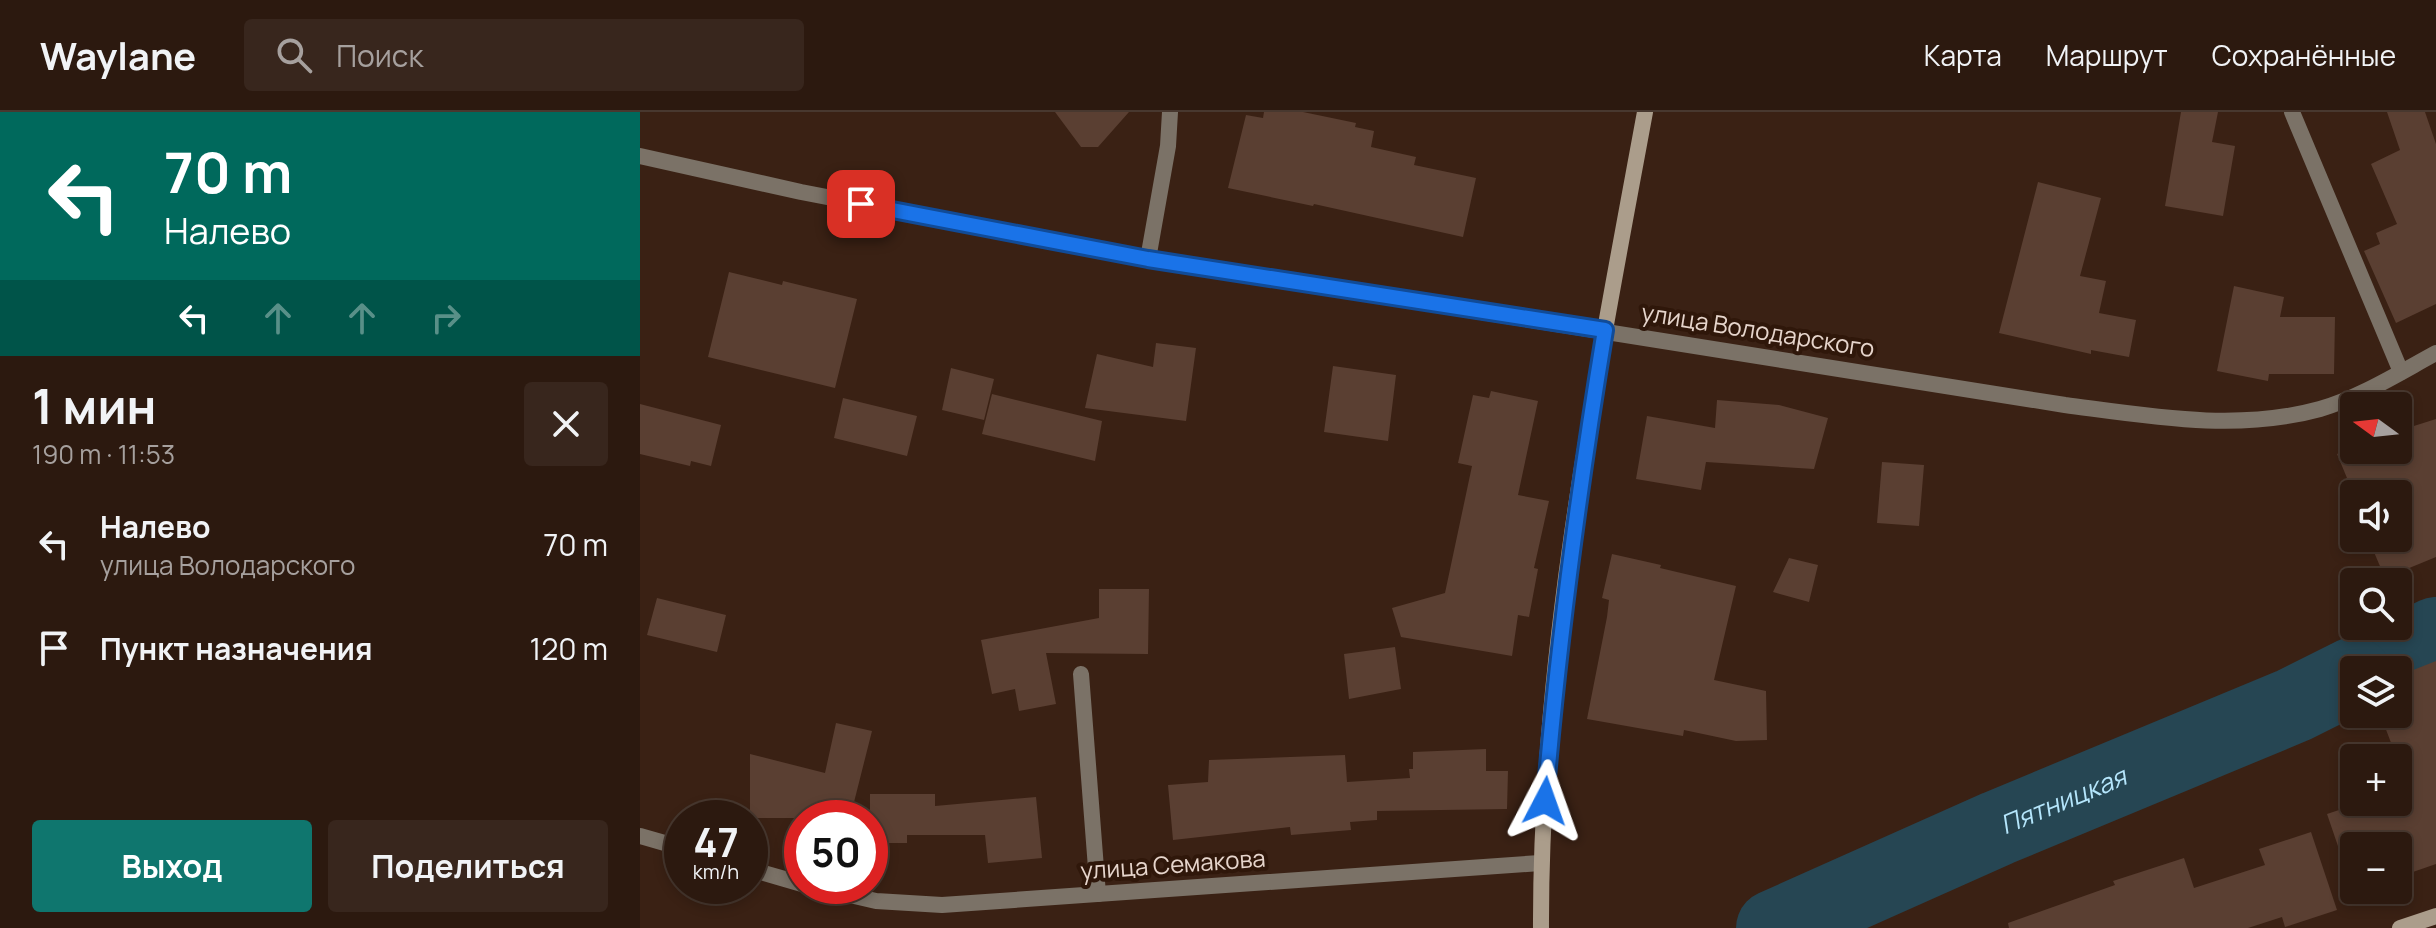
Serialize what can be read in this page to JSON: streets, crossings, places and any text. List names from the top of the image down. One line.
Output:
{"streets":{"street":["улица Володарского","улица Семакова"]},"water":["Пятницкая"],"north":"left","page":{"header":"Waylane","search":"Поиск","nav":["Карта","Маршрут","Сохранённые"],"turn":["70 m","Налево"],"heading":["1 мин","190 m · 11:53"],"map_buttons":["+","−"],"list":[{"name":"Налево","note":"улица Володарского","value":"70 m"},{"name":"Пункт назначения","value":"120 m"}],"speed":"47 km/h","limit":"50","buttons":["Выход","Поделиться"]}}
